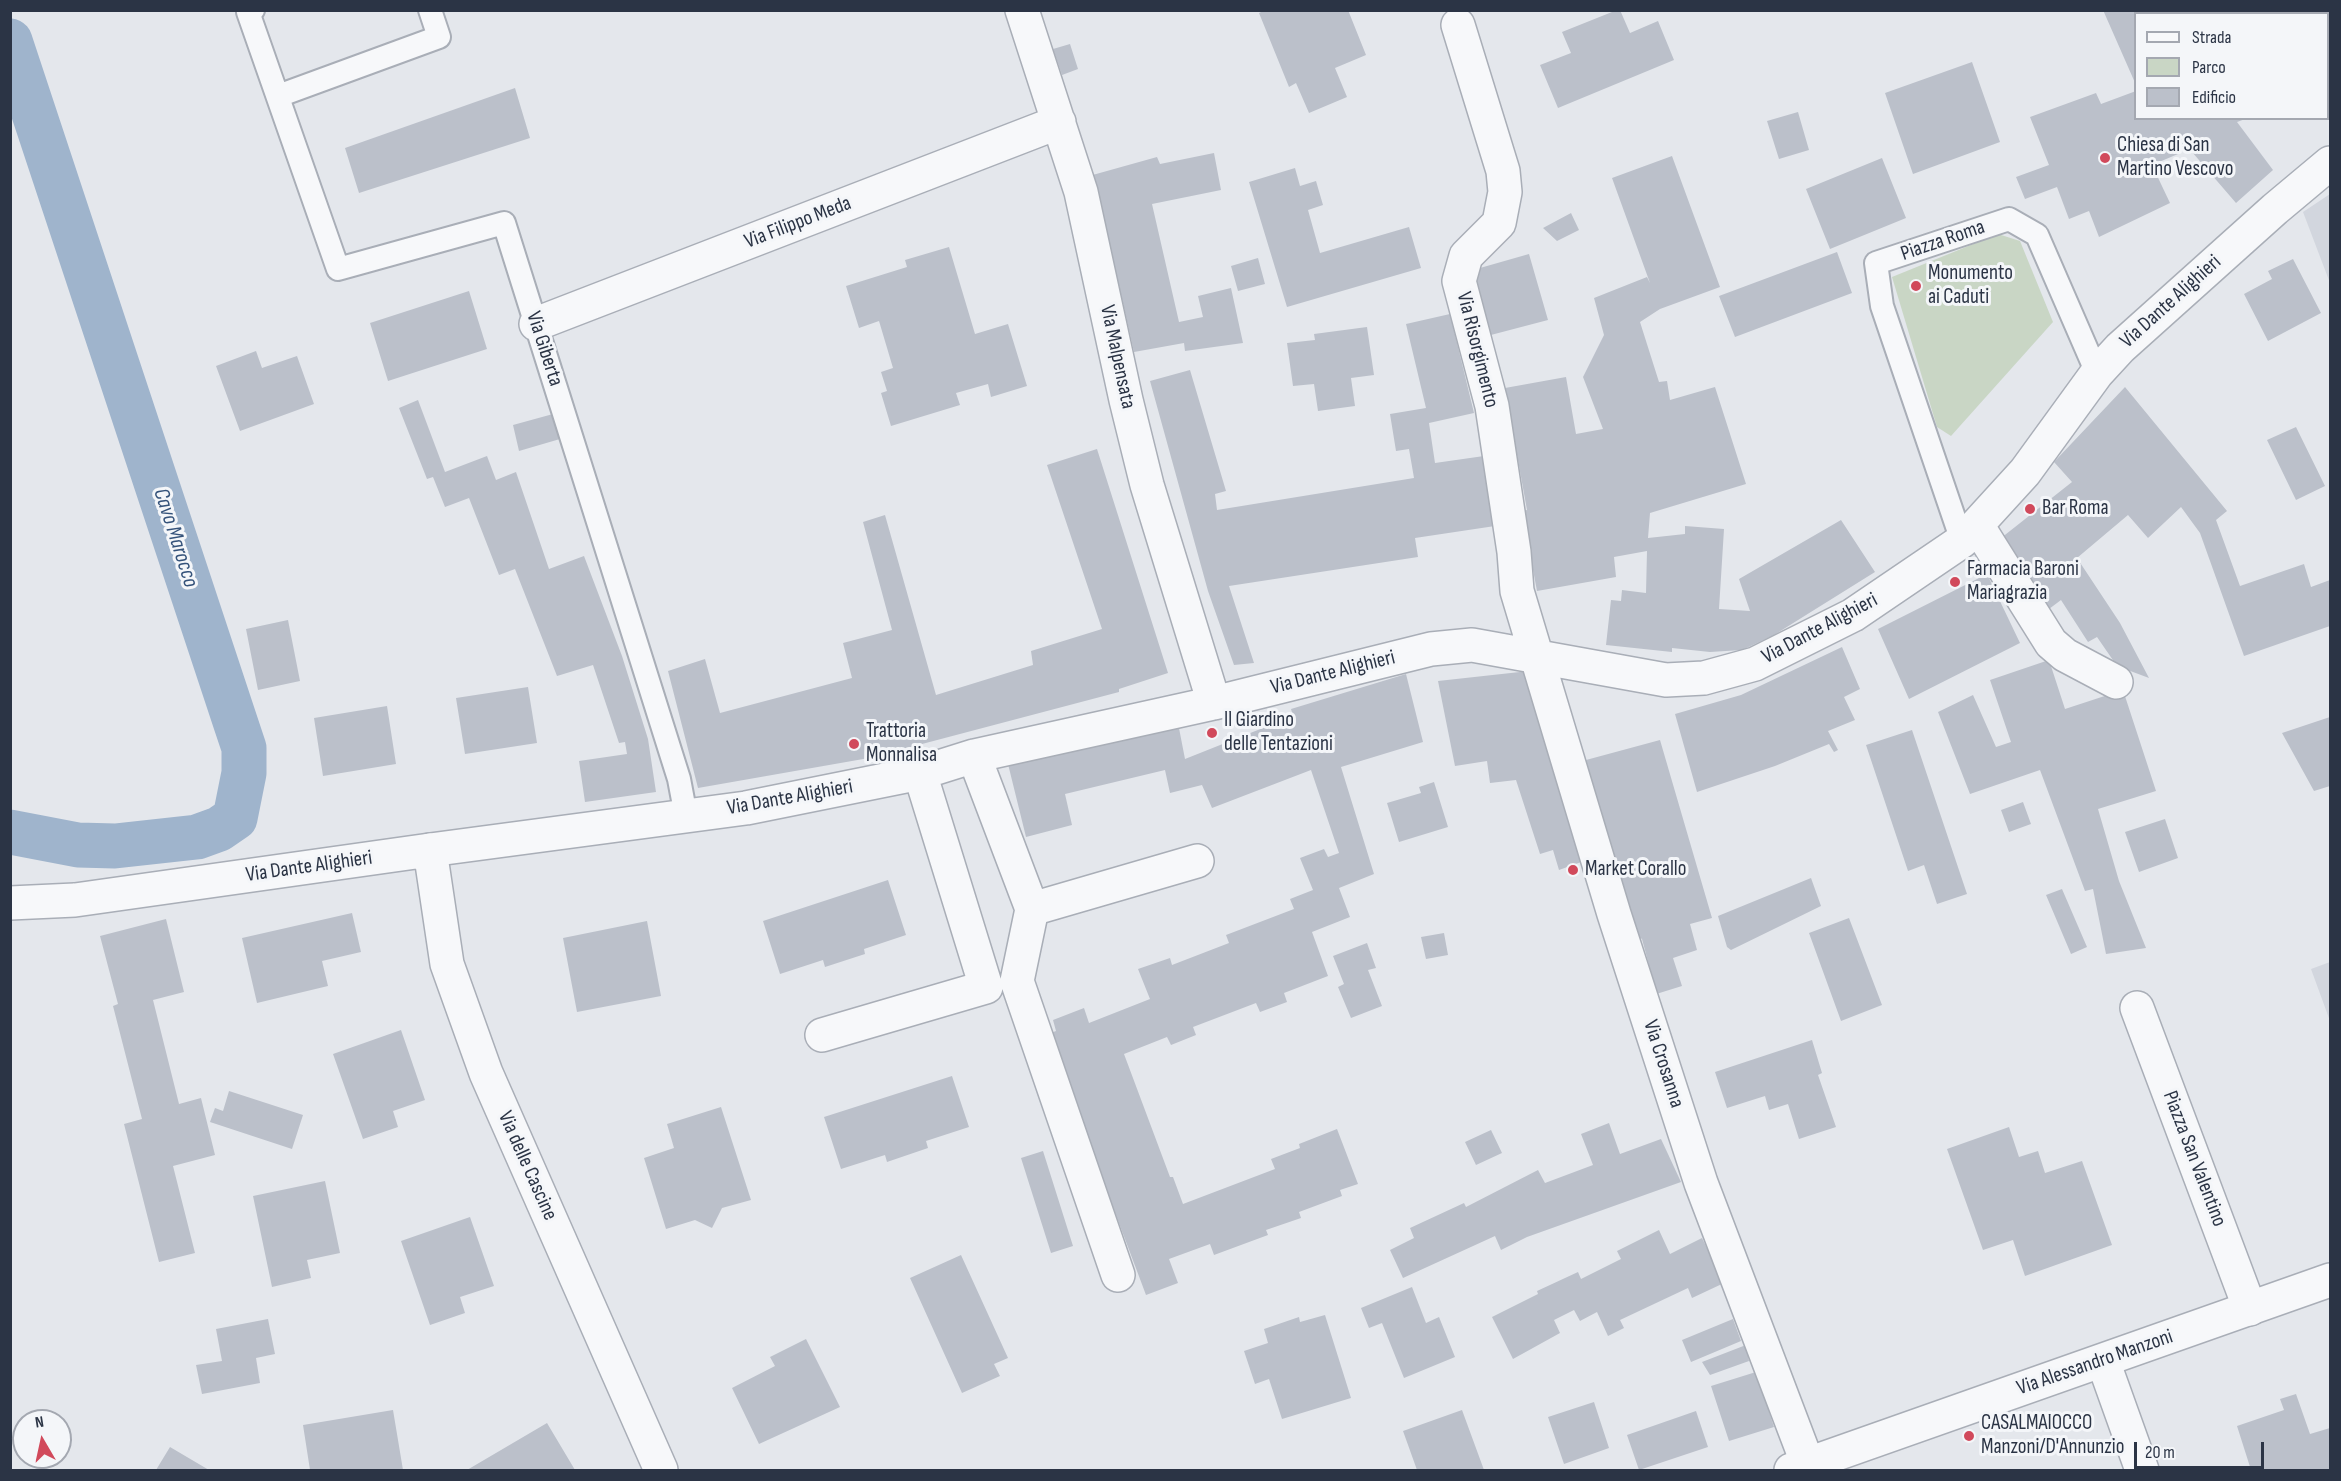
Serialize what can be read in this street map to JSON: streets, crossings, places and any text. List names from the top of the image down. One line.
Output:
{"streets":{"street":["Via Filippo Meda","Via Dante Alighieri","Via Risorgimento","Via Malpensata","Via Crosanna","Piazza San Valentino","Via delle Cascine","Via Alessandro Manzoni"],"lane":["Piazza Roma","Via Giberta"]},"crossings":[["Via Filippo Meda","Via Giberta"],["Via Filippo Meda","Via Malpensata"],["Piazza Roma","Via Dante Alighieri"],["Via Dante Alighieri","Via Giberta"],["Via Dante Alighieri","Via Risorgimento"],["Via Dante Alighieri","Via Malpensata"],["Via Dante Alighieri","Via Crosanna"],["Via Dante Alighieri","Via delle Cascine"],["Via Risorgimento","Via Crosanna"],["Via Crosanna","Via Alessandro Manzoni"],["Piazza San Valentino","Via Alessandro Manzoni"]],"water":["Cavo Marocco"],"places":["Chiesa di San Martino Vescovo","Monumento ai Caduti","Bar Roma","Farmacia Baroni Mariagrazia","Il Giardino delle Tentazioni","Trattoria Monnalisa","Market Corallo","CASALMAIOCCO Manzoni/D'Annunzio"],"legend":["Strada","Parco","Edificio"],"scale_bar":"20 m","north":"top"}
